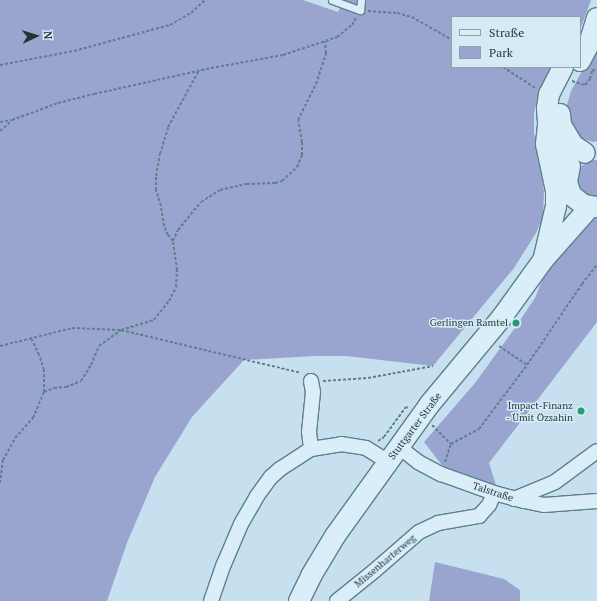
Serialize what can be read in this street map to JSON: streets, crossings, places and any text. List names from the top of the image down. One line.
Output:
{"streets":{"main road":["Stuttgarter Straße"],"street":["Talstraße","Missenharterweg"]},"crossings":[["Stuttgarter Straße","Talstraße"],["Talstraße","Missenharterweg"]],"places":["Gerlingen Ramtel","Impact-Finanz - Ümit Özsahin"],"legend":["Straße","Park"],"north":"right"}
